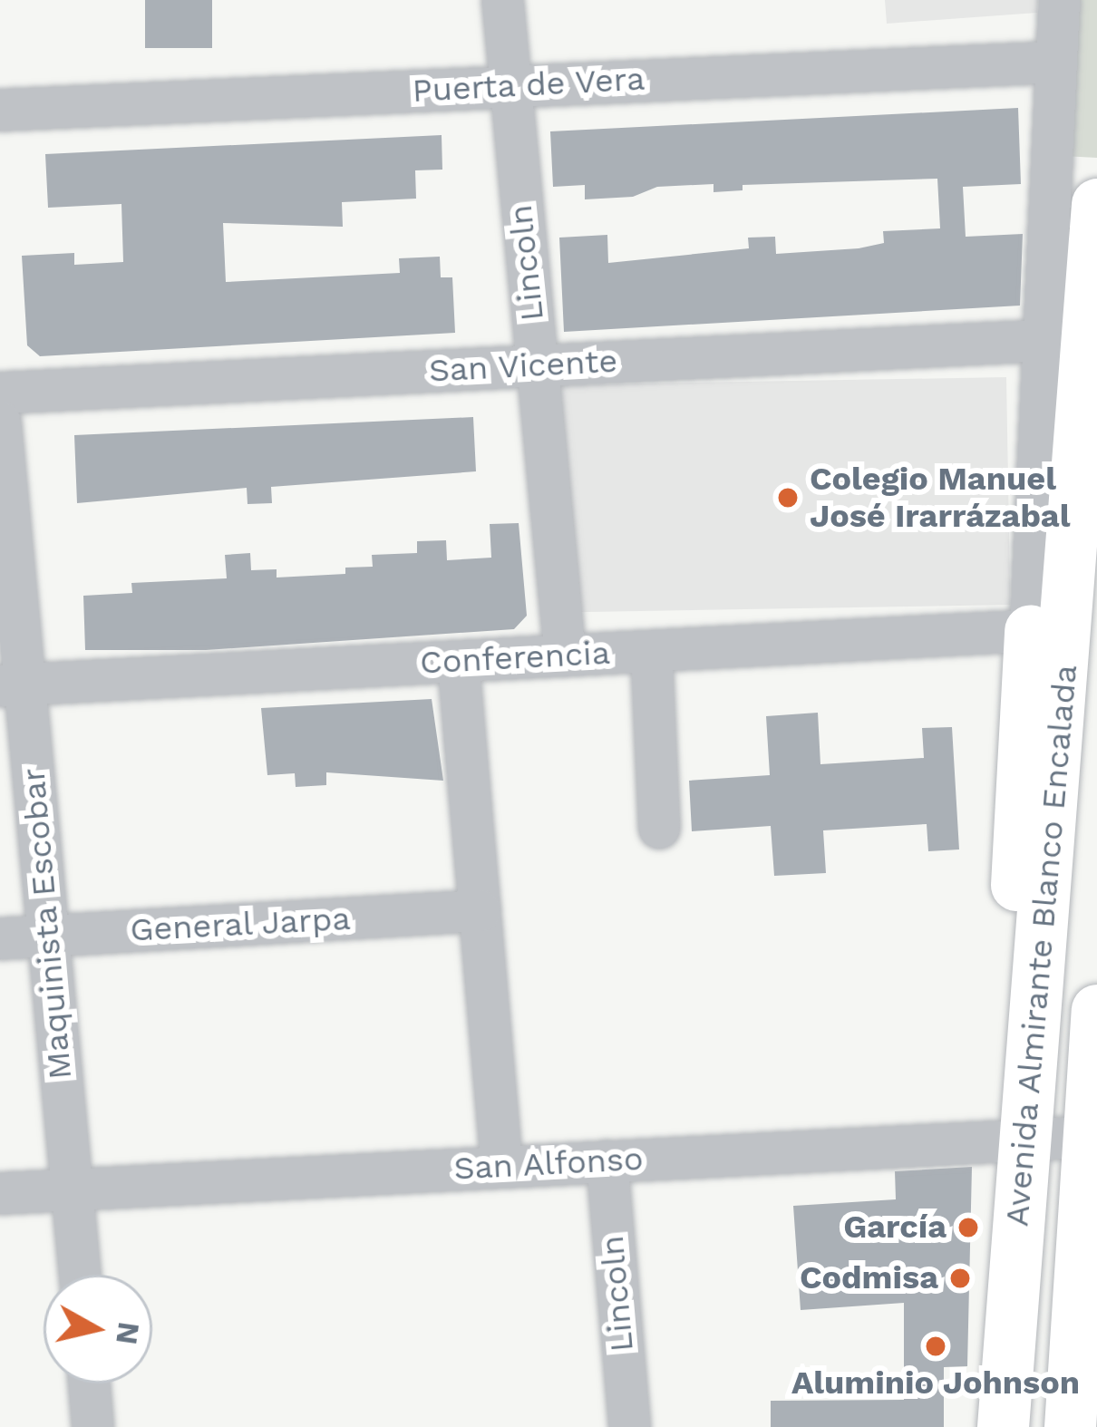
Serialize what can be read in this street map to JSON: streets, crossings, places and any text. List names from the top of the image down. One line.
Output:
{"streets":{"main road":["Avenida Almirante Blanco Encalada"],"street":["Puerta de Vera","Lincoln","San Vicente","Conferencia","Maquinista Escobar","General Jarpa","San Alfonso"]},"crossings":[["Puerta de Vera","Lincoln"],["Puerta de Vera","Avenida Almirante Blanco Encalada"],["Lincoln","San Vicente"],["Lincoln","Conferencia"],["Lincoln","San Alfonso"],["San Vicente","Avenida Almirante Blanco Encalada"],["Conferencia","Maquinista Escobar"],["Conferencia","Avenida Almirante Blanco Encalada"],["Maquinista Escobar","General Jarpa"],["Maquinista Escobar","San Alfonso"],["Avenida Almirante Blanco Encalada","San Alfonso"]],"places":["Colegio Manuel José Irarrázabal","García","Codmisa","Aluminio Johnson"],"north":"right"}
